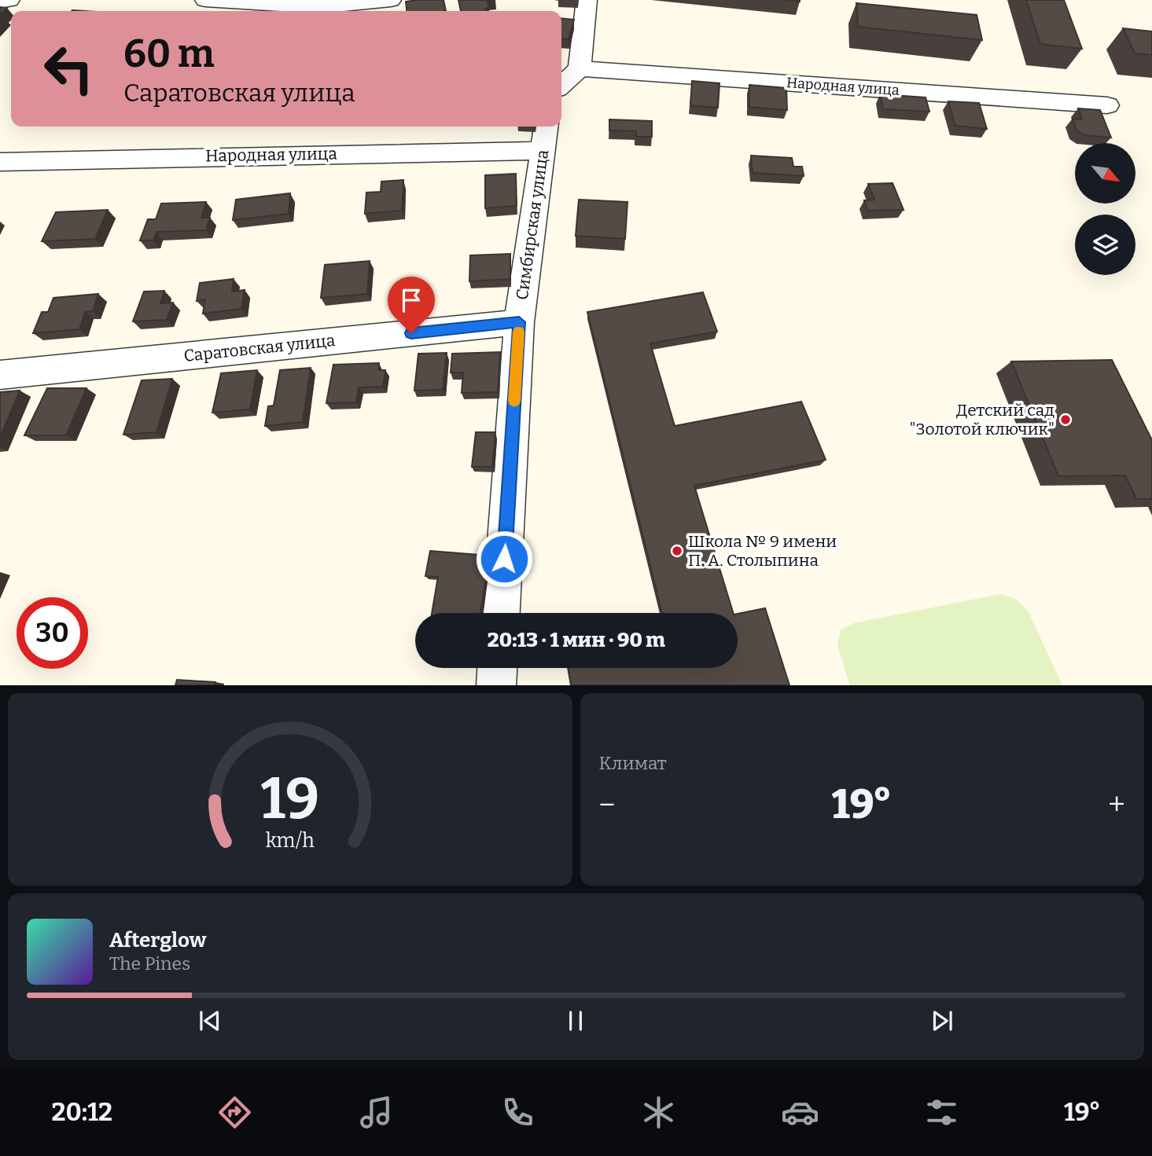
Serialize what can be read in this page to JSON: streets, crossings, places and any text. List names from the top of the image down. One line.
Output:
{"streets":{"street":["Народная улица","Симбирская улица","Саратовская улица"]},"crossings":[["Народная улица","Симбирская улица"],["Симбирская улица","Саратовская улица"]],"places":["Детский сад \"Золотой ключик\"","Школа № 9 имени П. А. Столыпина"],"north":"bottom right","page":{"turn":["60 m","Саратовская улица"],"limit":"30","trip":"20:13 · 1 мин · 90 m","tile":"Климат","heat":["−","19°","+"],"song":["Afterglow","The Pines"],"tabs":["20:12","19°"],"gauge":["19","km/h"]}}
